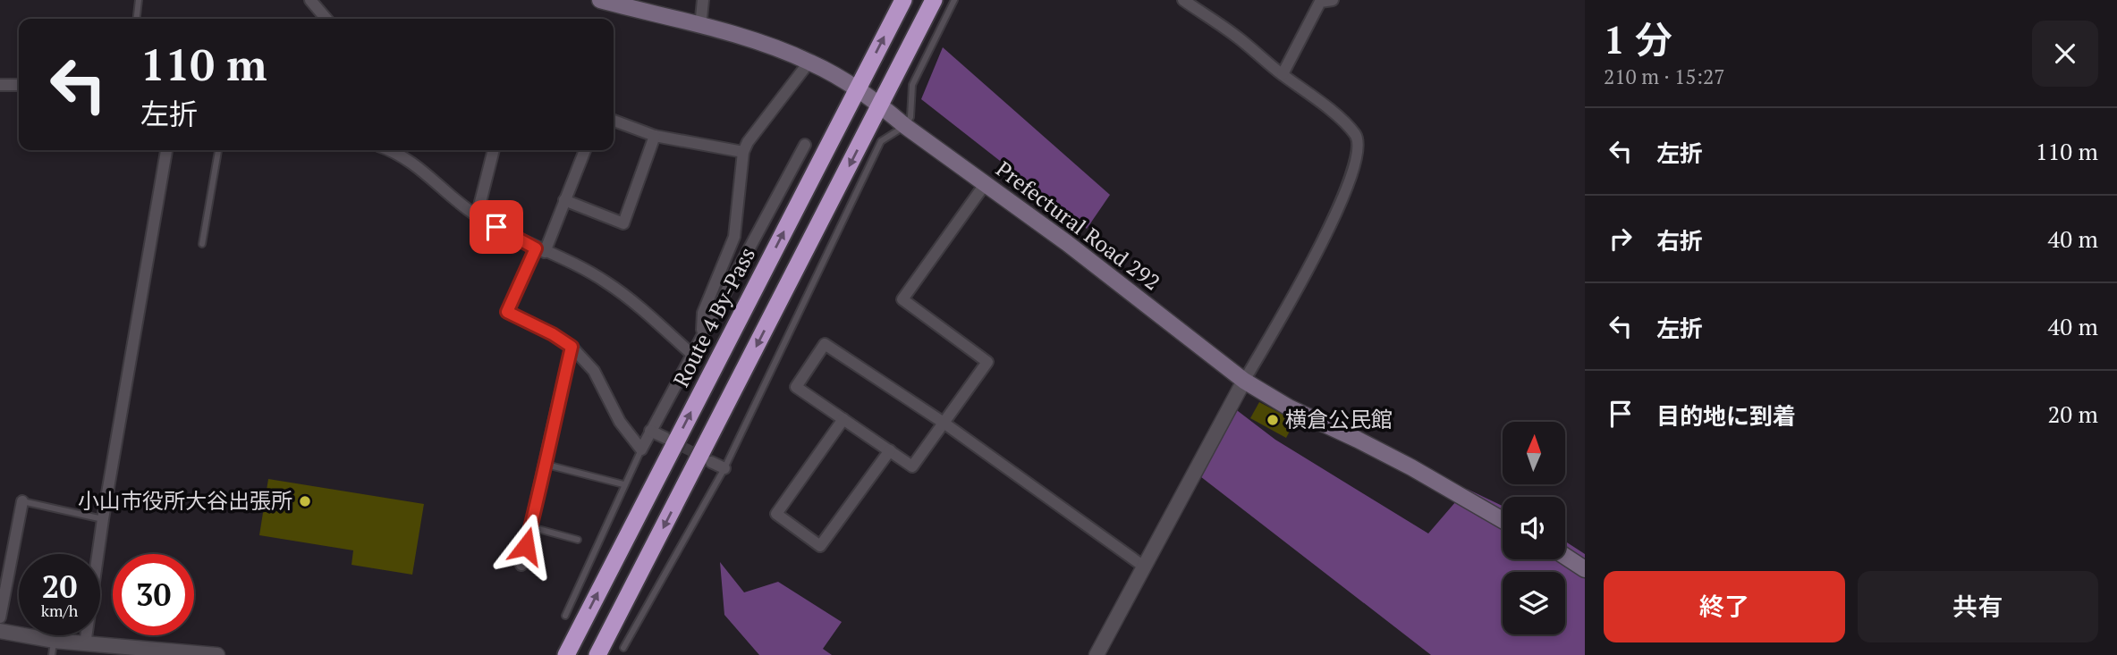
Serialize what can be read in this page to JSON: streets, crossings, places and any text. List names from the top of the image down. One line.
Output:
{"streets":{"highway":["Route 4 By-Pass"],"main road":["Prefectural Road 292"]},"crossings":[["Prefectural Road 292","Route 4 By-Pass"]],"places":["横倉公民館","小山市役所大谷出張所"],"north":"top","page":{"heading":["1 分","210 m · 15:27"],"turn":["110 m","左折"],"list":[{"name":"左折","value":"110 m"},{"name":"右折","value":"40 m"},{"name":"左折","value":"40 m"},{"name":"目的地に到着","value":"20 m"}],"speed":"20 km/h","limit":"30","buttons":["終了","共有"]}}
